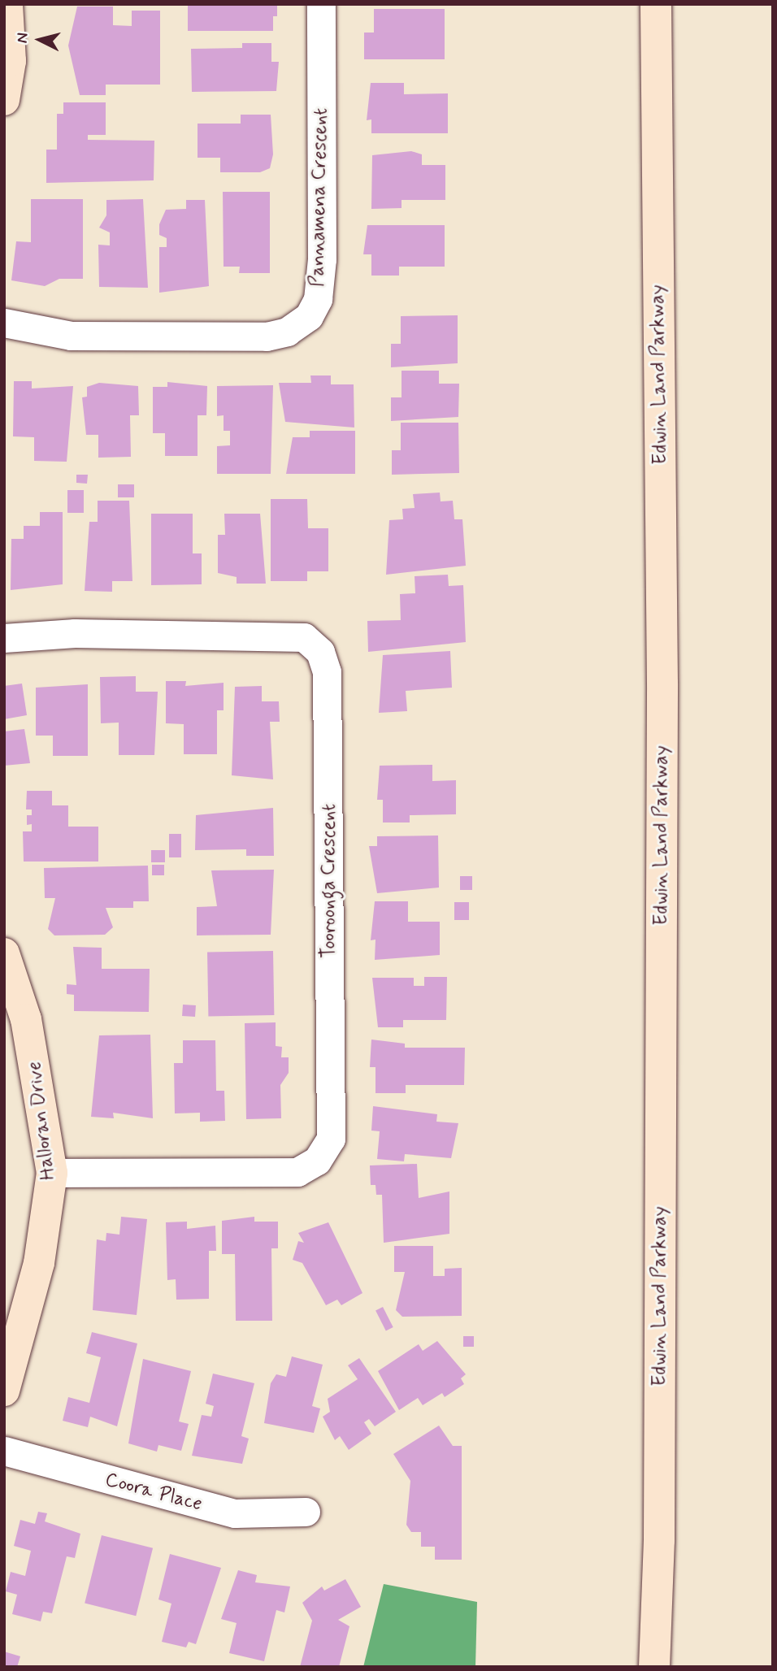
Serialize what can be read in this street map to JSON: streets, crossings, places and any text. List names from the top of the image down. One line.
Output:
{"streets":{"main road":["Edwin Land Parkway","Halloran Drive"],"street":["Pannamena Crescent","Tooroonga Crescent","Coora Place"]},"crossings":[["Tooroonga Crescent","Halloran Drive"]],"north":"left"}
